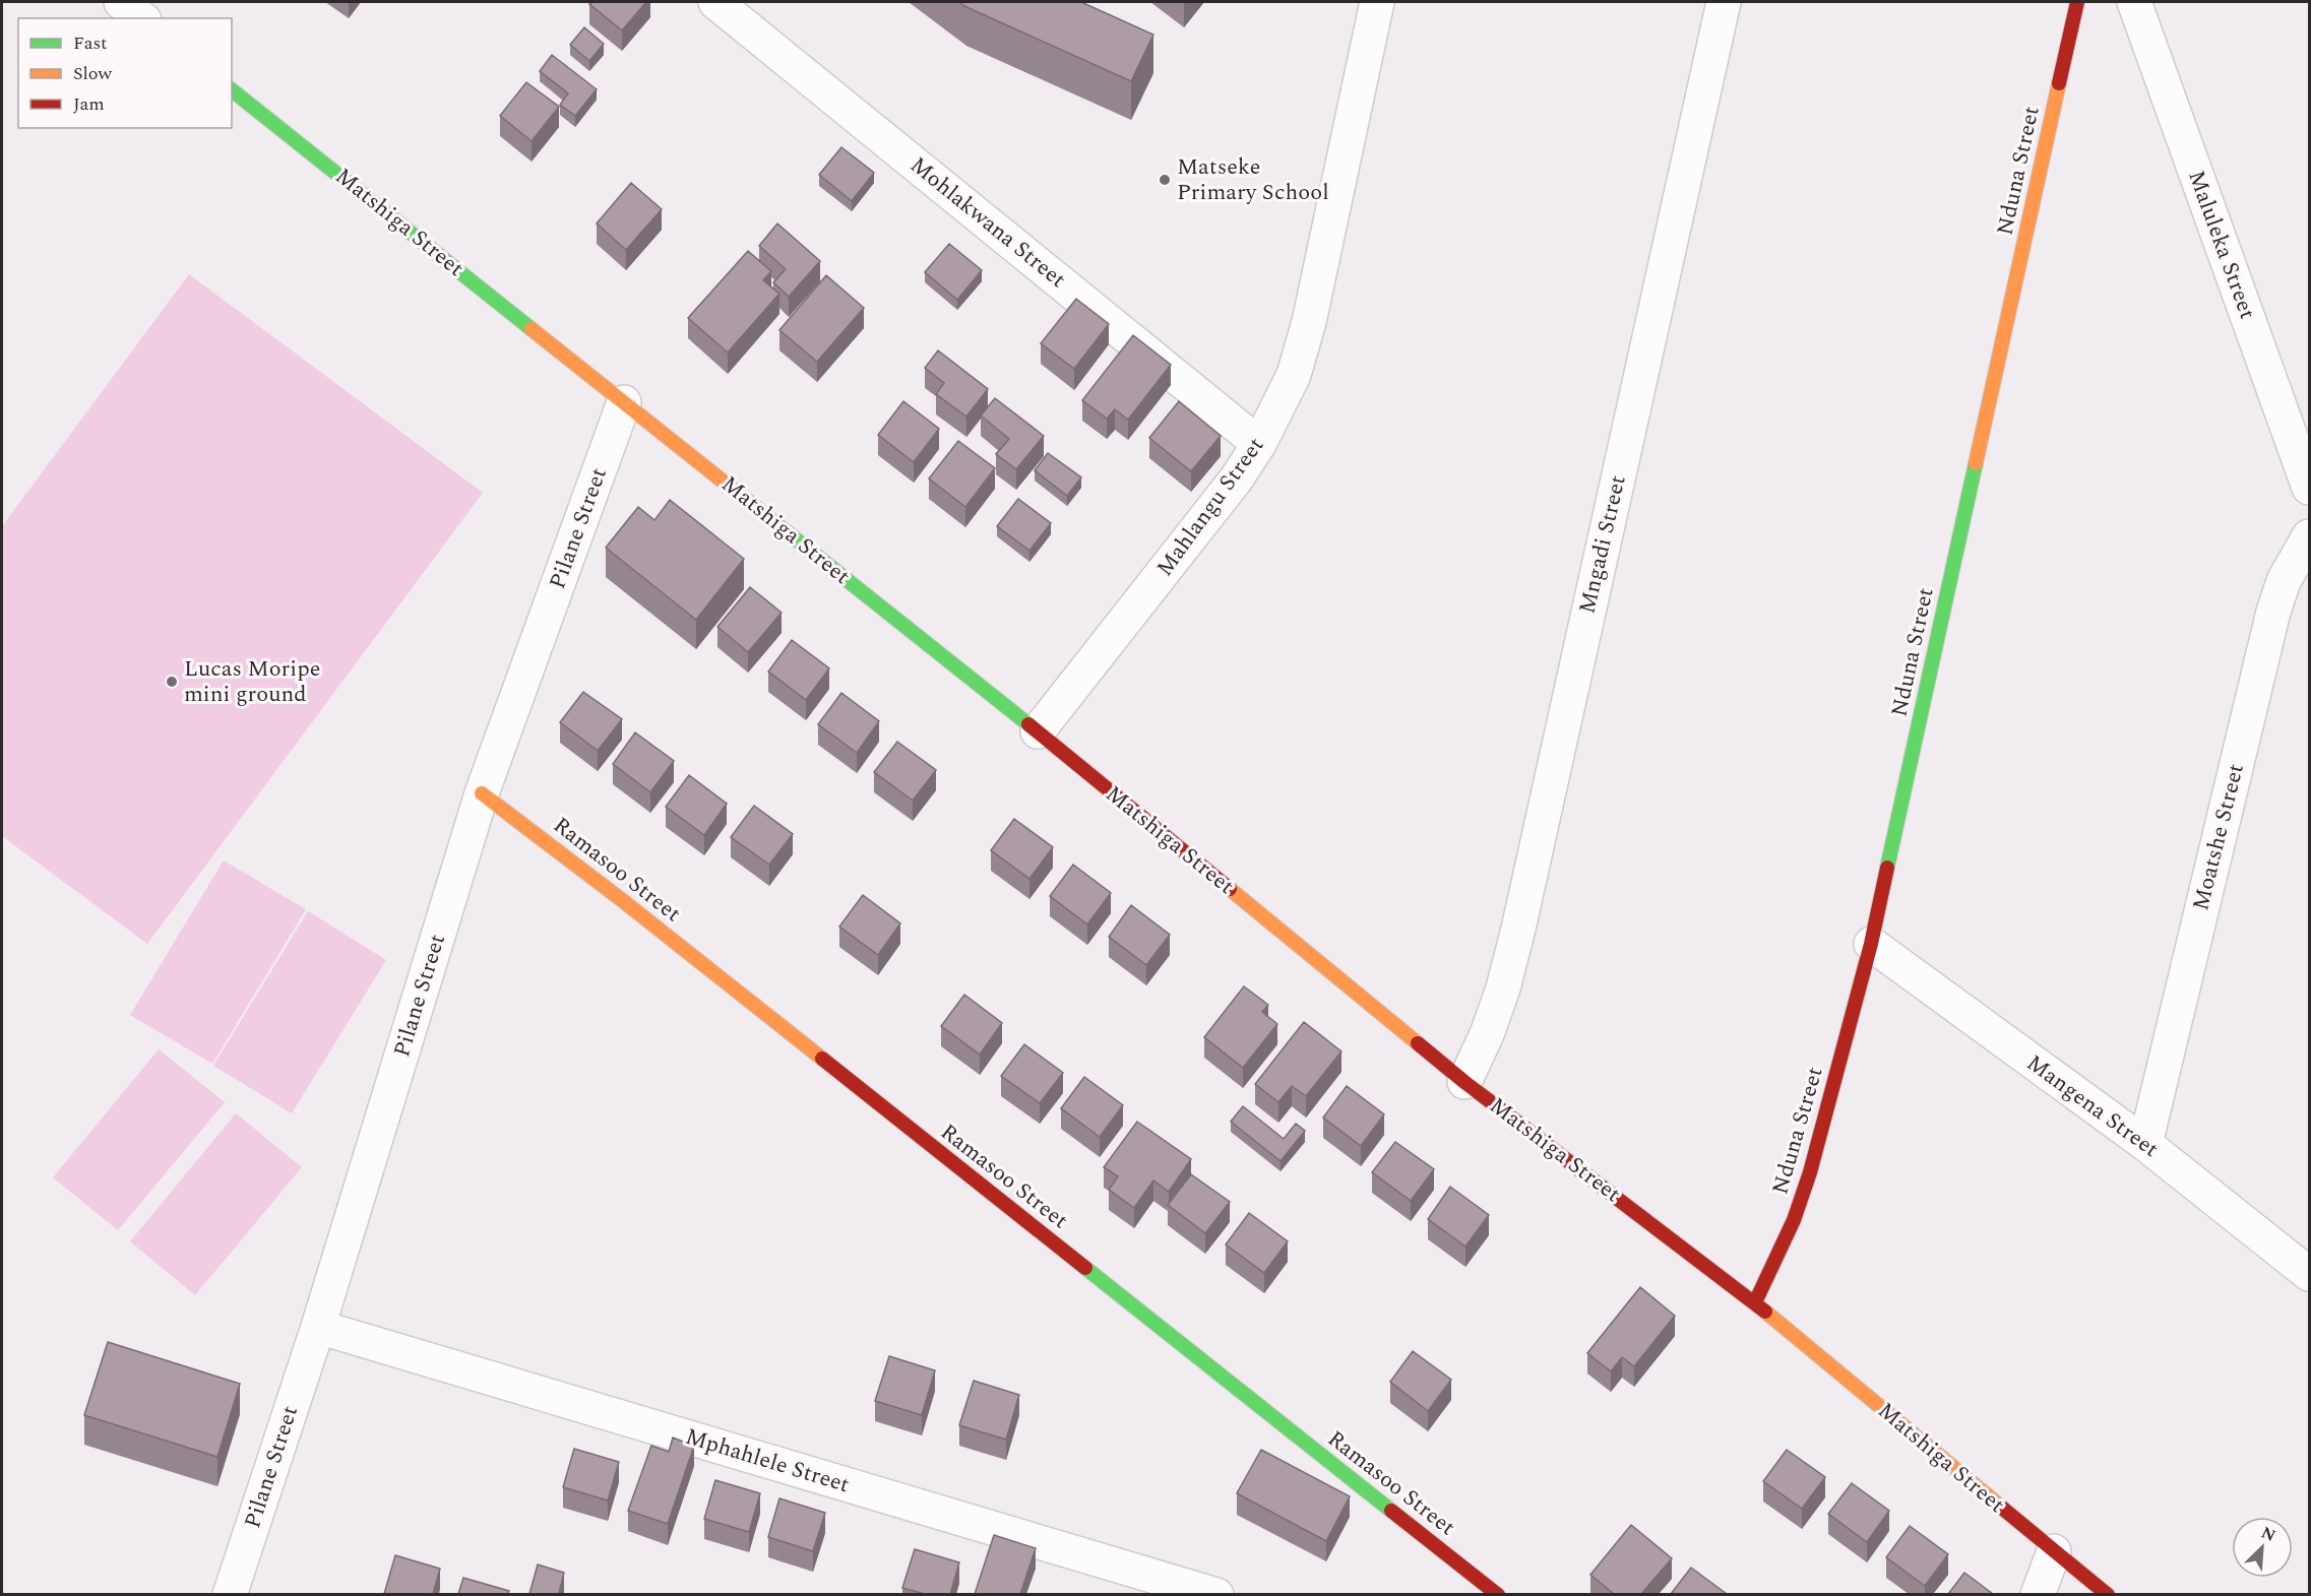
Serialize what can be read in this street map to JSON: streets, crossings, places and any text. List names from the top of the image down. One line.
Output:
{"streets":{"street":["Nduna Street","Matshiga Street","Mohlakwana Street","Maluleka Street","Mahlangu Street","Pilane Street","Mngadi Street","Moatshe Street","Ramasoo Street","Mangena Street","Mphahlele Street"]},"crossings":[["Nduna Street","Matshiga Street"],["Nduna Street","Mangena Street"],["Matshiga Street","Mahlangu Street"],["Matshiga Street","Pilane Street"],["Matshiga Street","Mngadi Street"],["Mohlakwana Street","Mahlangu Street"],["Pilane Street","Ramasoo Street"],["Pilane Street","Mphahlele Street"],["Moatshe Street","Mangena Street"]],"places":["Matseke Primary School","Lucas Moripe mini ground"],"legend":["Fast","Slow","Jam"],"north":"top right"}
